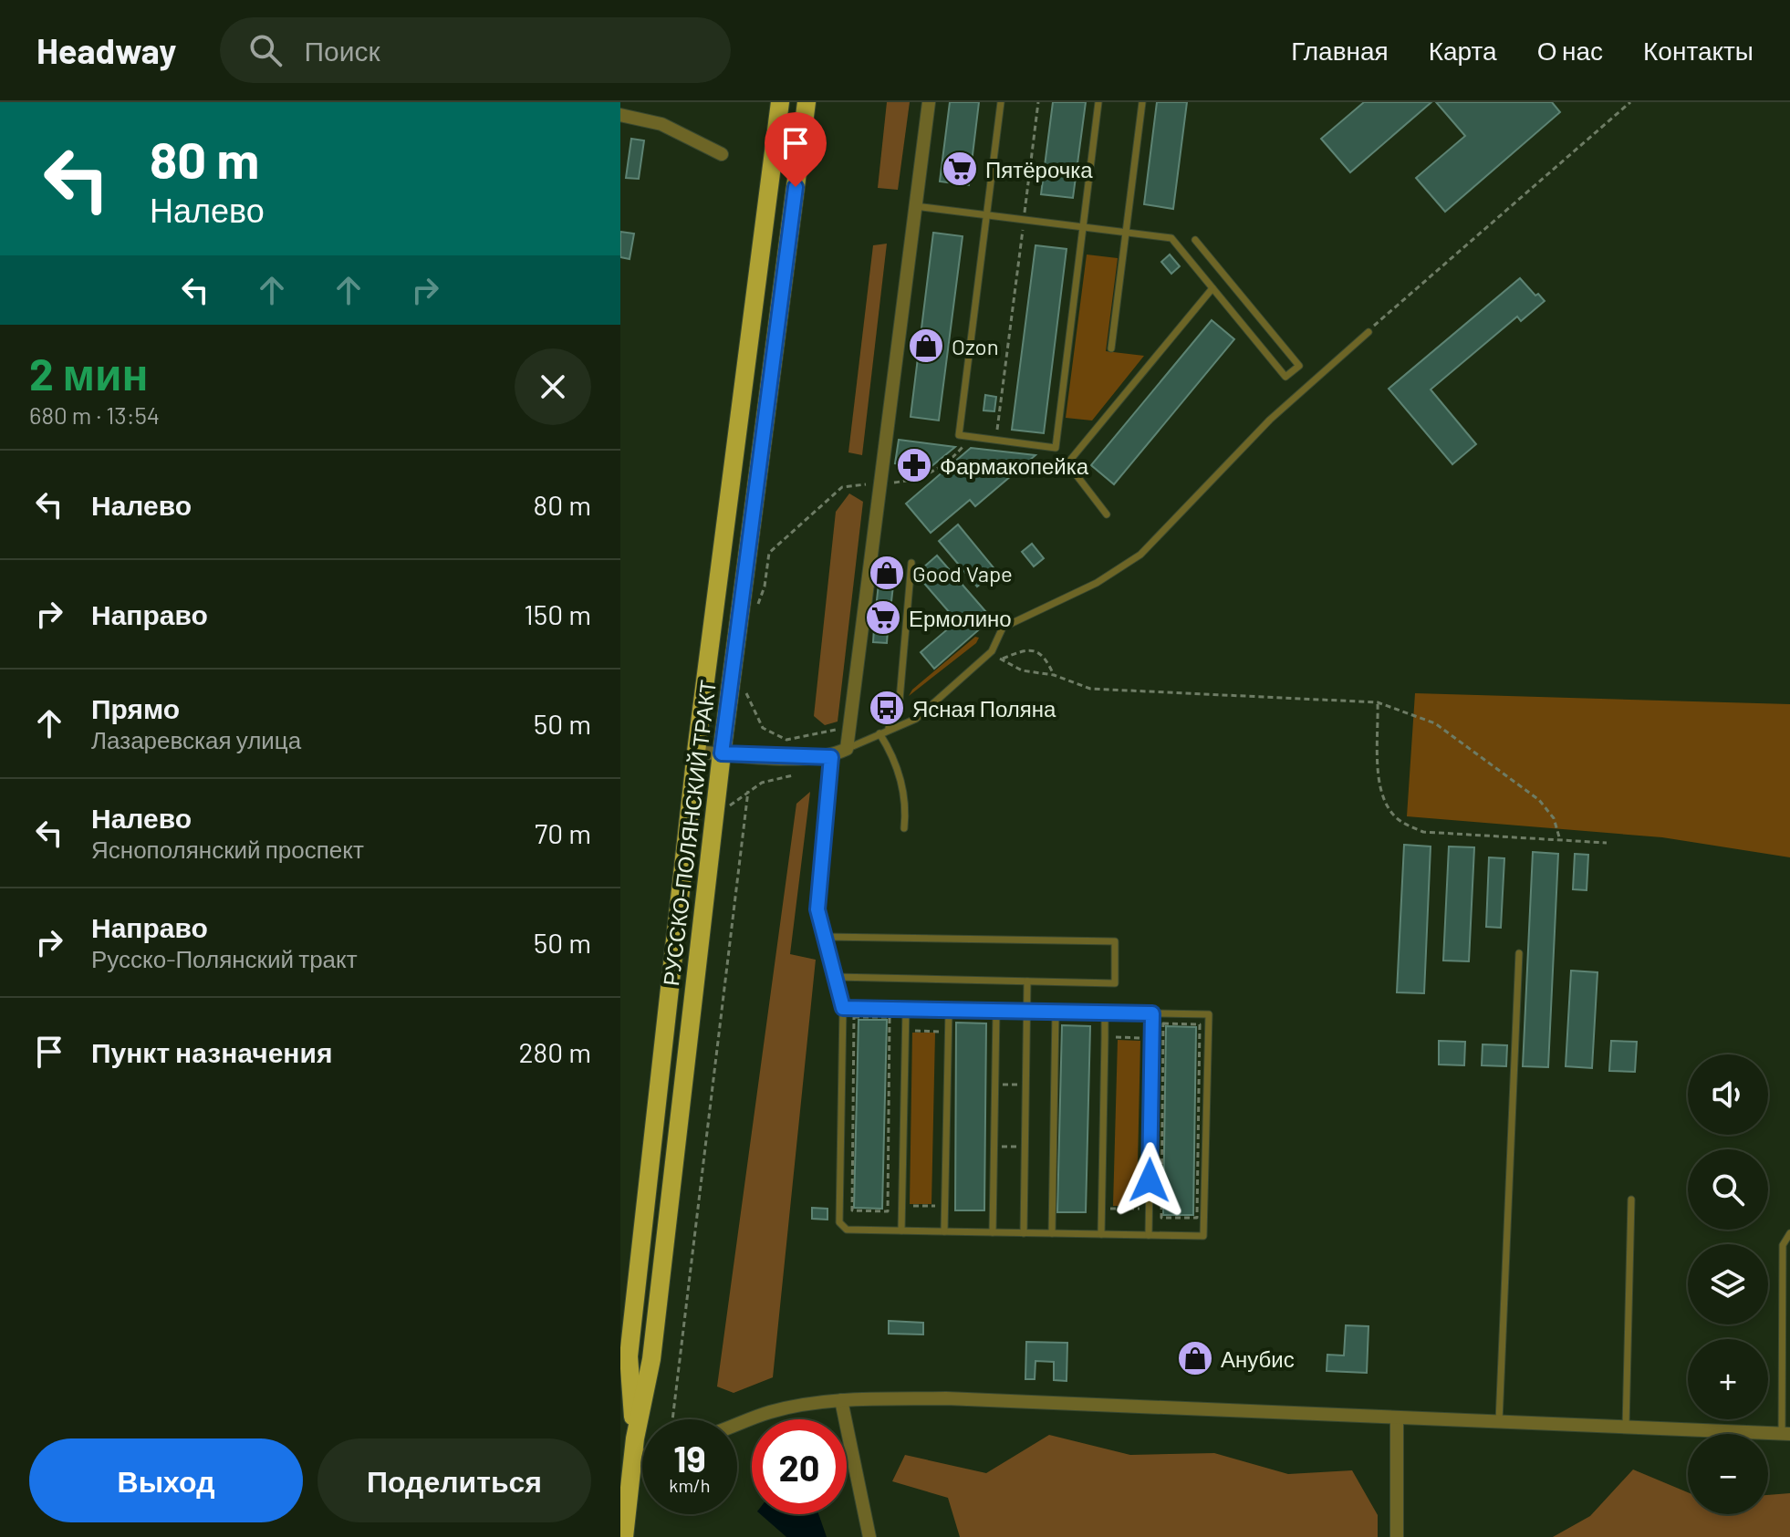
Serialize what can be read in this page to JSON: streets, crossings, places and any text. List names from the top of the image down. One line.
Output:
{"streets":{"main road":["РУССКО-ПОЛЯНСКИЙ ТРАКТ"]},"places":{"supermarket":["Пятёрочка","Ермолино"],"shop":["Ozon","Good Vape","Анубис"],"pharmacy":["Фармакопейка"],"bus stop":["Ясная Поляна"]},"page":{"header":"Headway","search":"Поиск","nav":["Главная","Карта","О нас","Контакты"],"turn":["80 m","Налево"],"heading":["2 мин","680 m · 13:54"],"list":[{"name":"Налево","value":"80 m"},{"name":"Направо","value":"150 m"},{"name":"Прямо","note":"Лазаревская улица","value":"50 m"},{"name":"Налево","note":"Яснополянский проспект","value":"70 m"},{"name":"Направо","note":"Русско-Полянский тракт","value":"50 m"},{"name":"Пункт назначения","value":"280 m"}],"map_buttons":["+","−"],"speed":"19 km/h","limit":"20","buttons":["Выход","Поделиться"]}}
